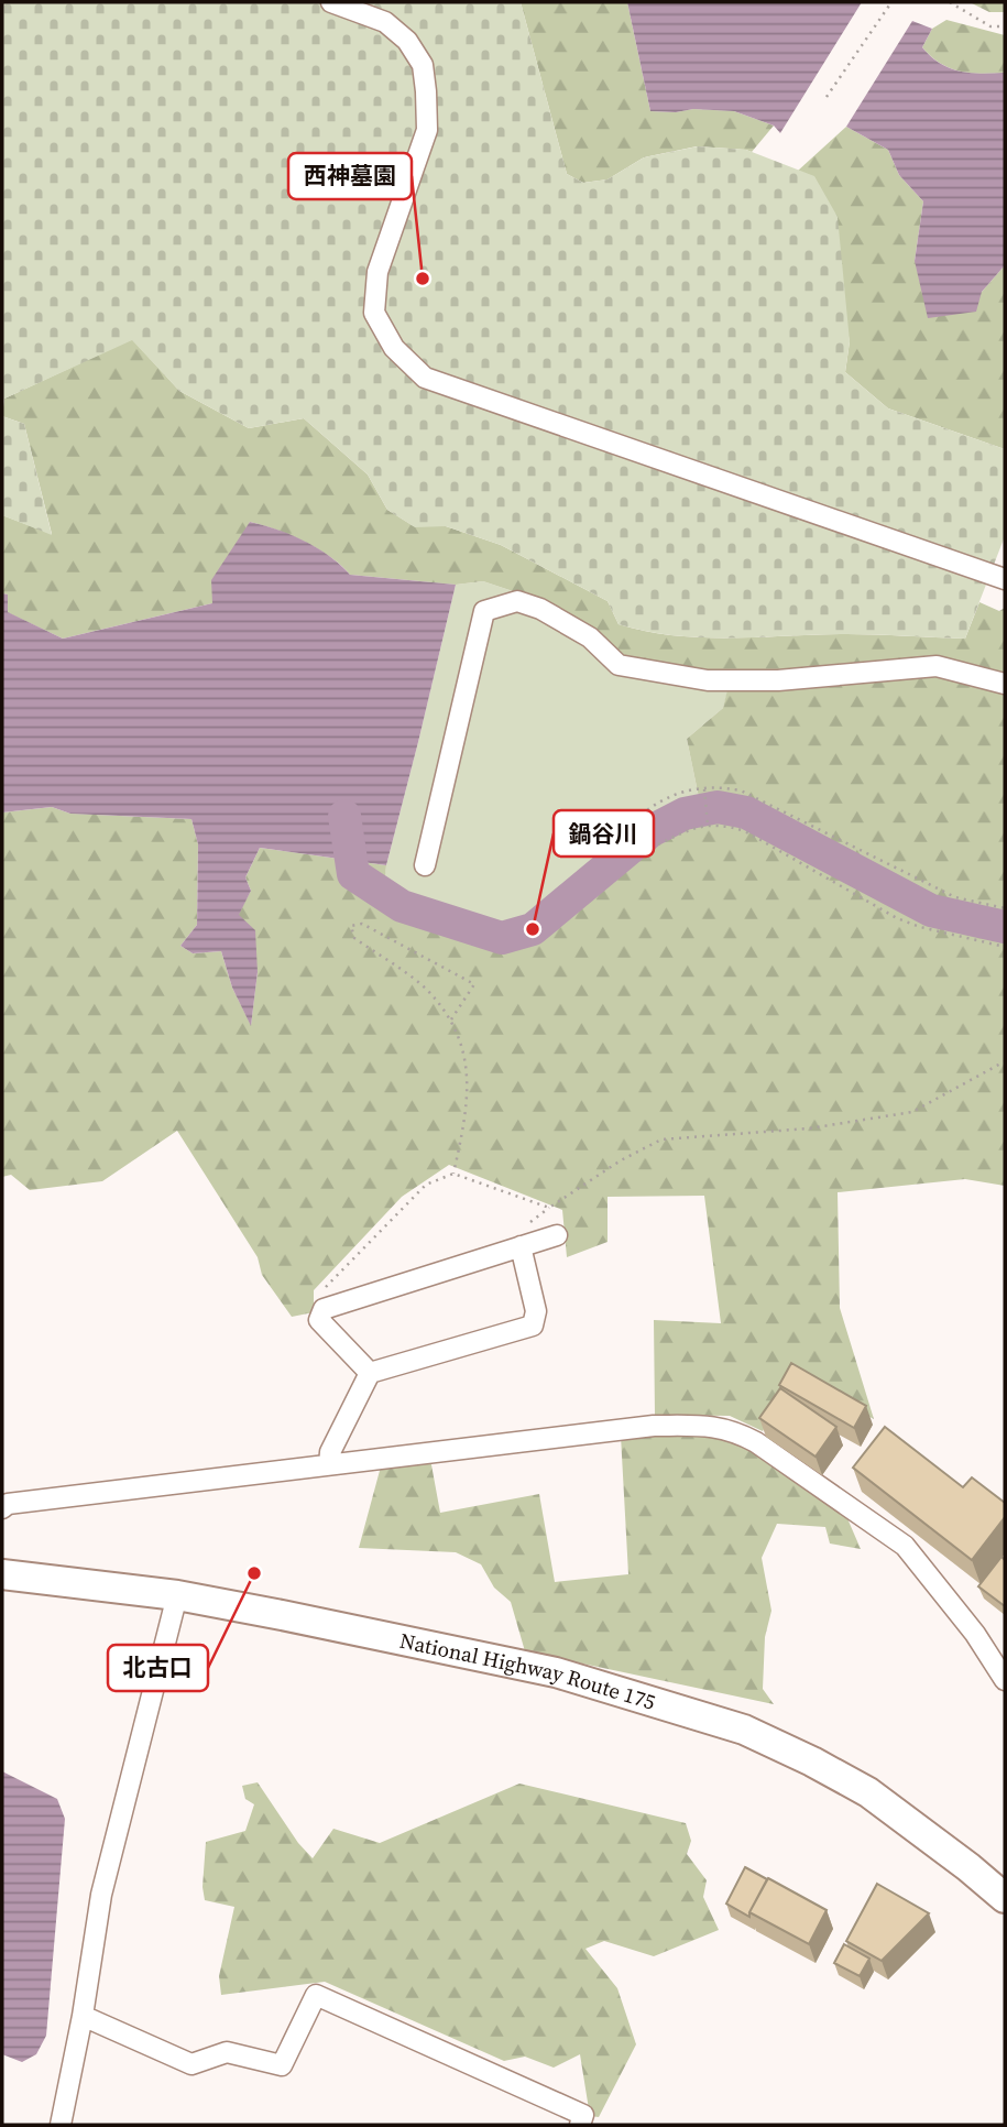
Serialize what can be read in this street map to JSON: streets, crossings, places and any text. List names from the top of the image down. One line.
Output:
{"streets":{"highway":["National Highway Route 175"]},"places":["西神墓園","鍋谷川","北古口"]}
